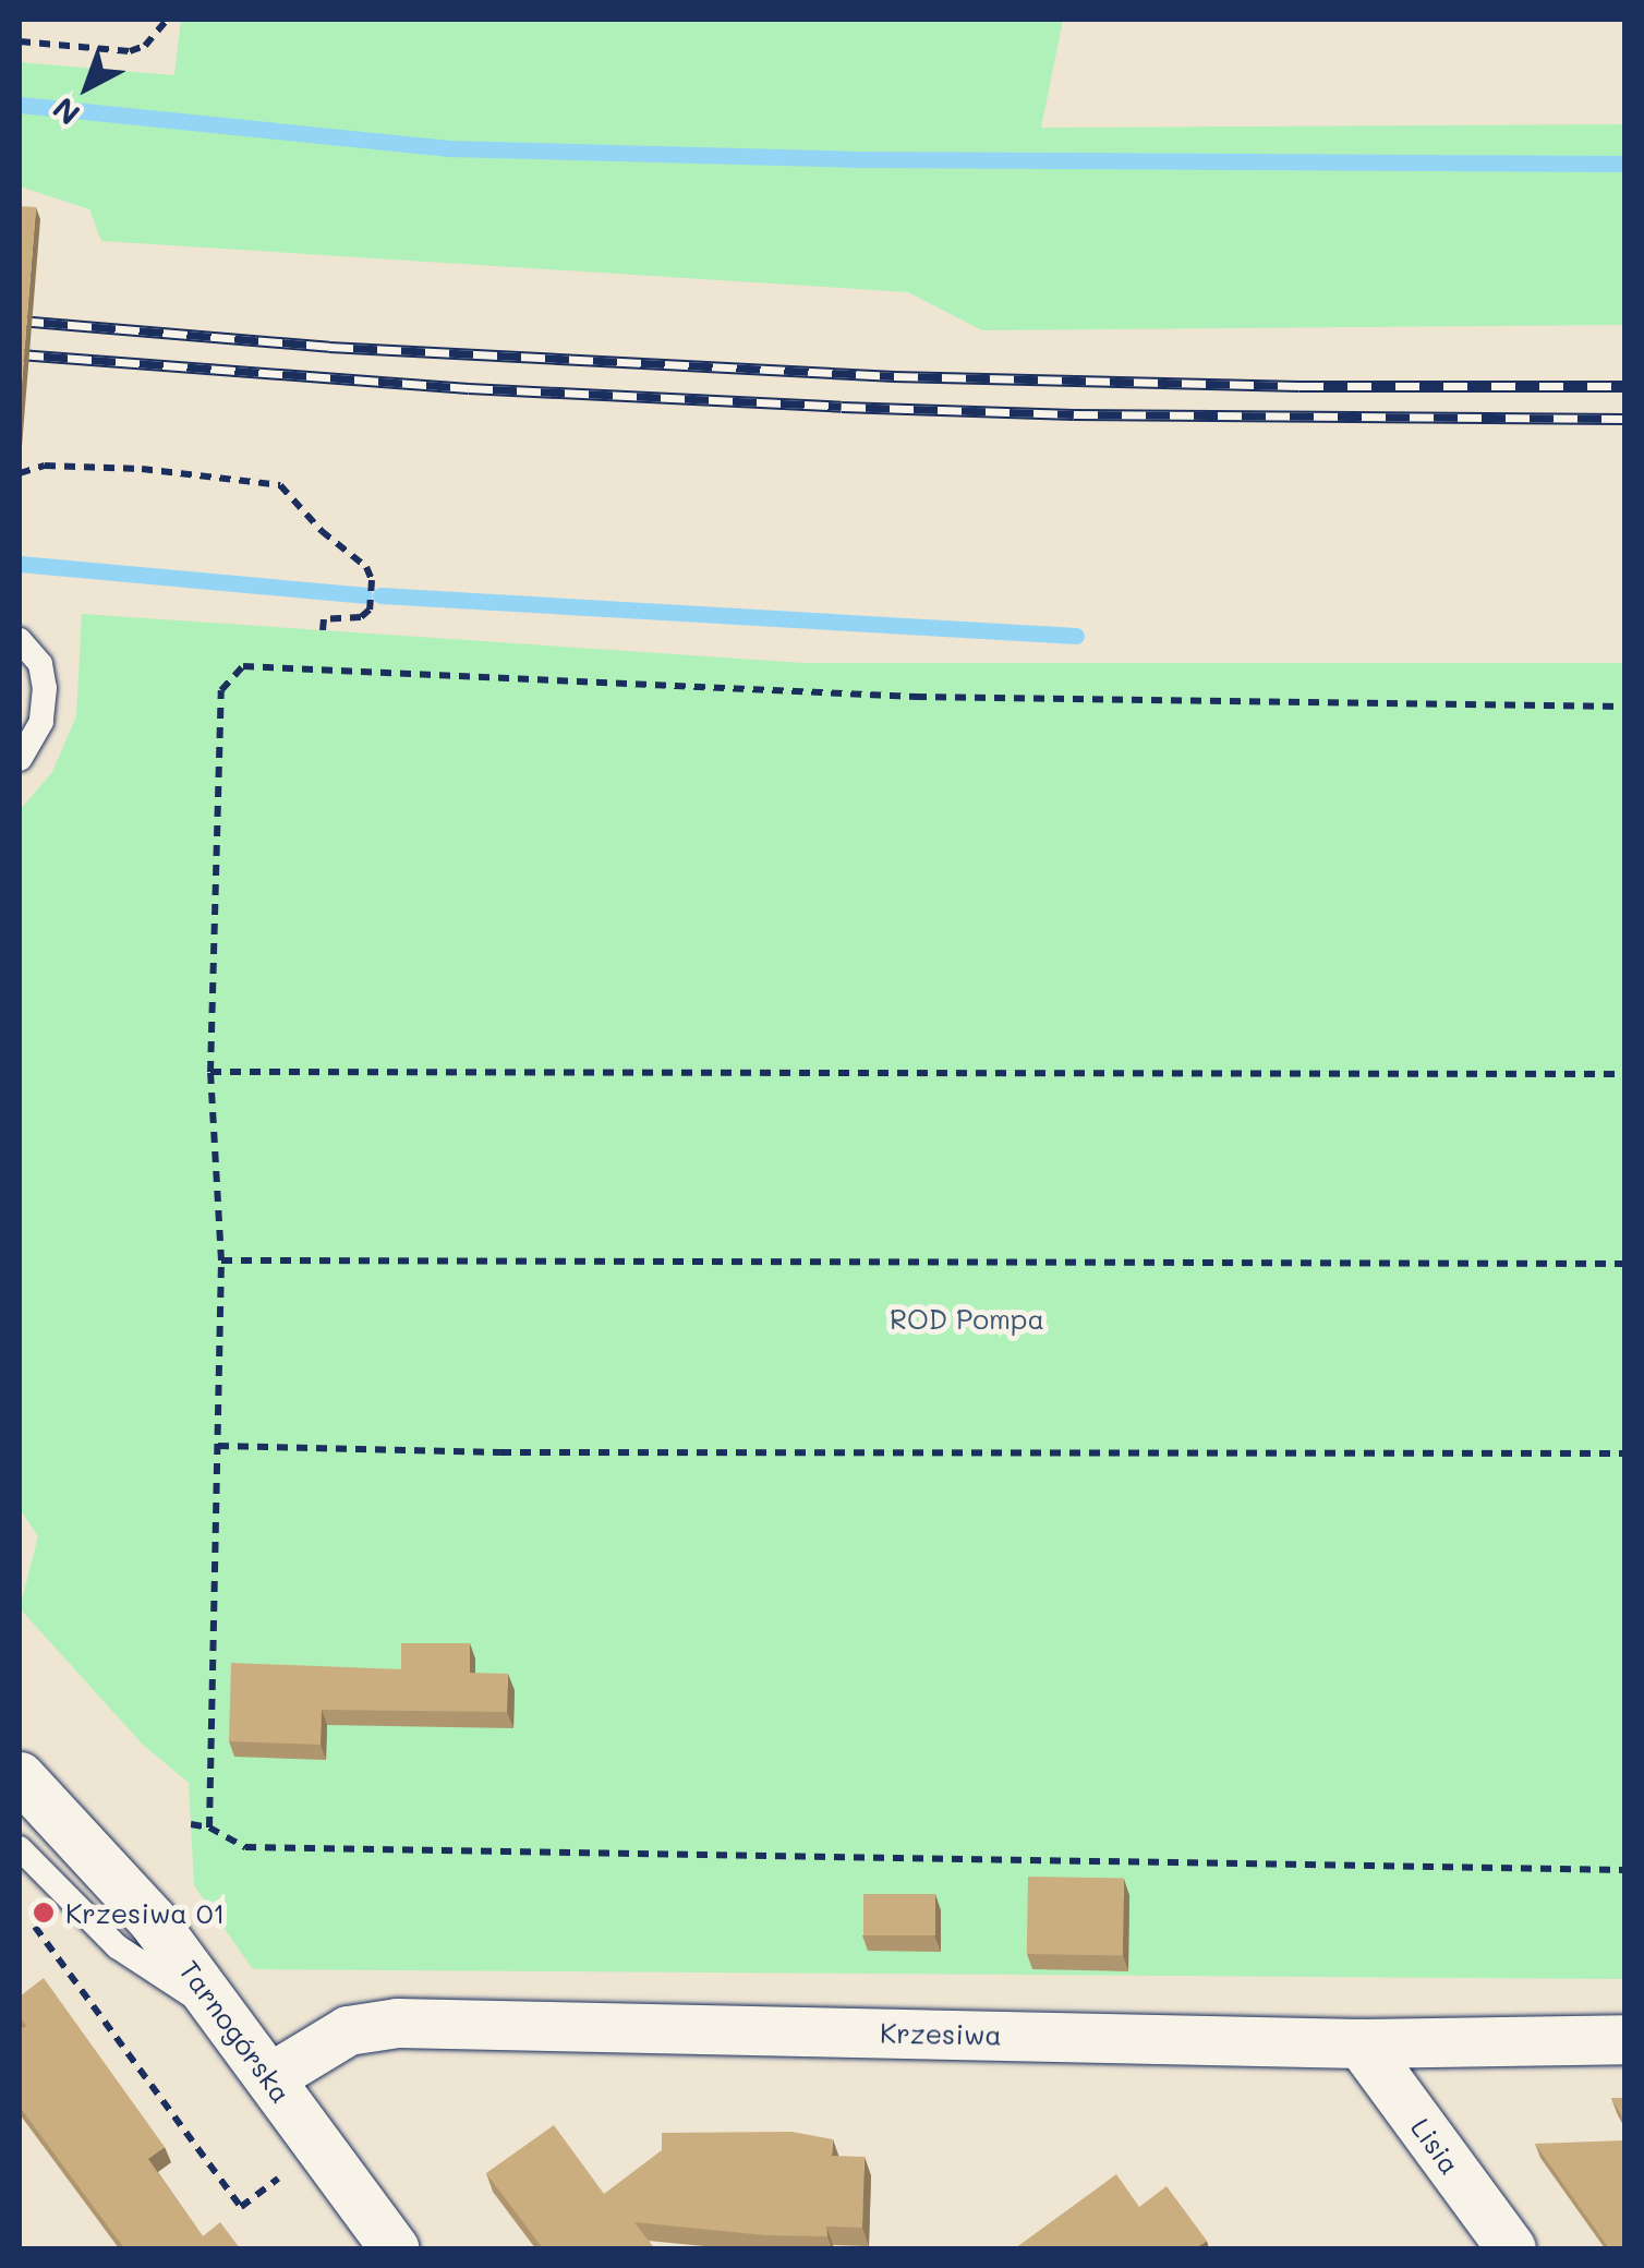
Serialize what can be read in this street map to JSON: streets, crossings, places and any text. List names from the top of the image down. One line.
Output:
{"streets":{"street":["Tarnogórska","Krzesiwa","Lisia"]},"crossings":[["Tarnogórska","Krzesiwa"],["Krzesiwa","Lisia"]],"parks":["ROD Pompa"],"places":["Krzesiwa 01"],"north":"bottom left"}
